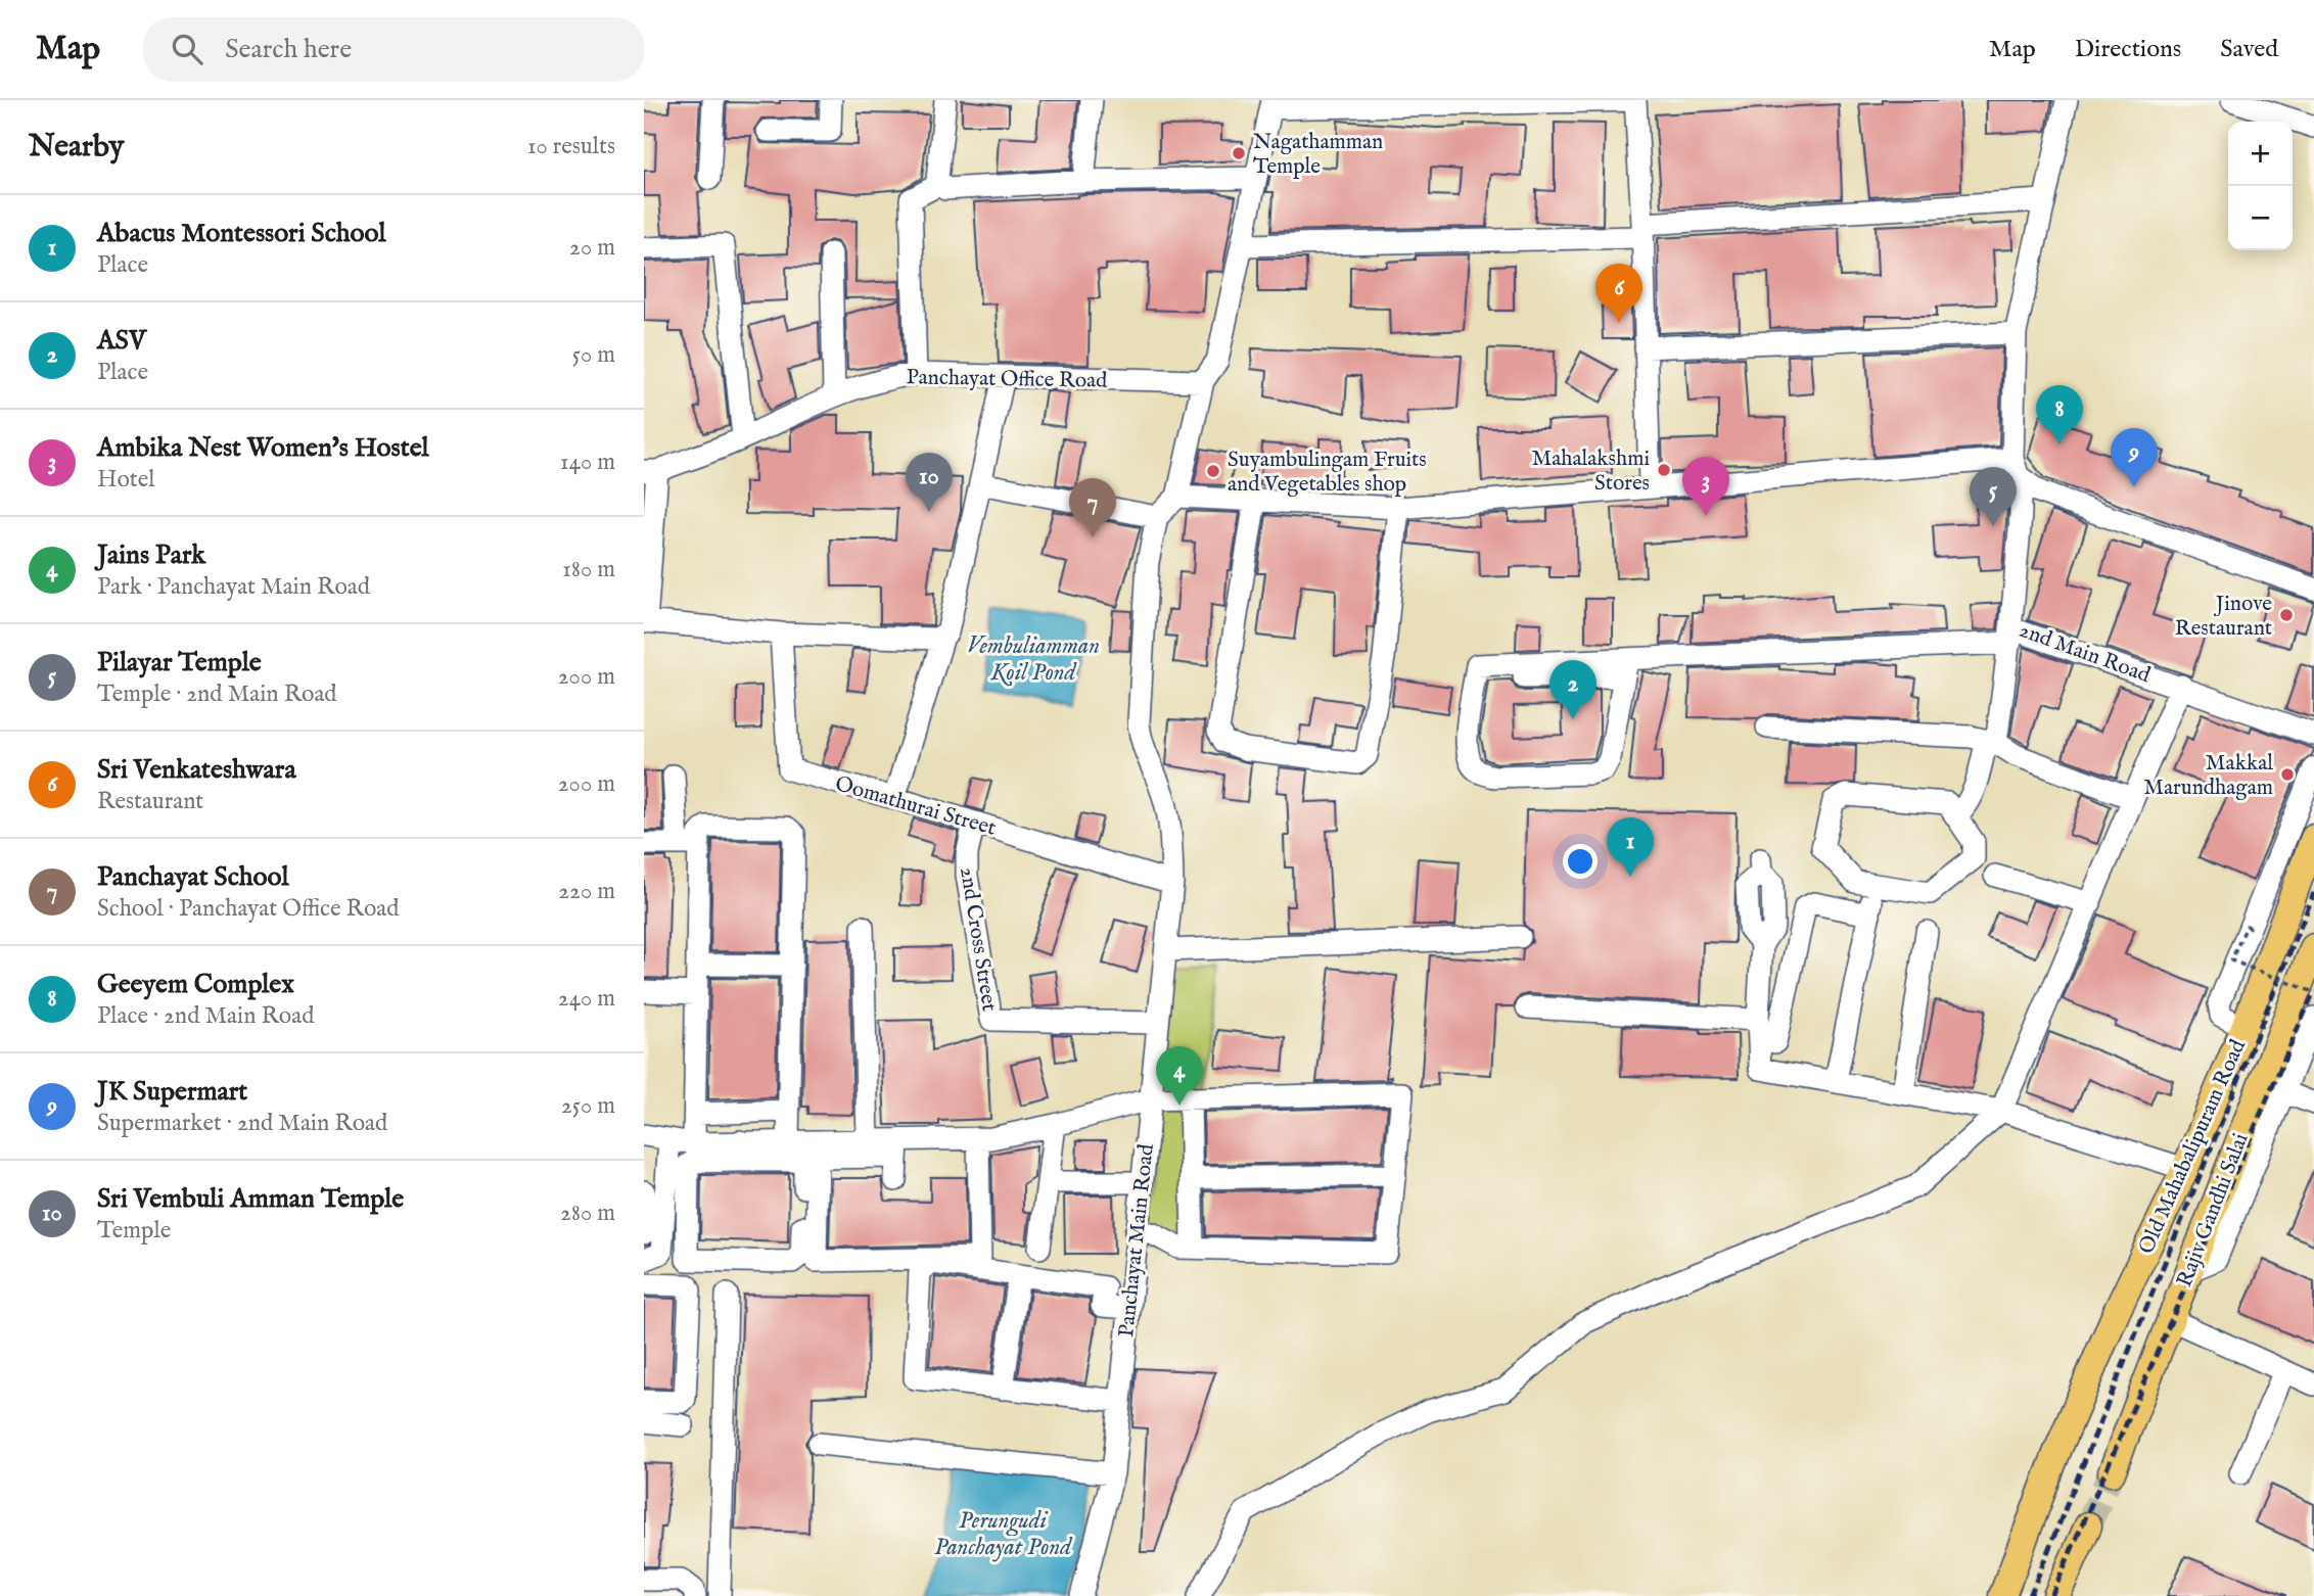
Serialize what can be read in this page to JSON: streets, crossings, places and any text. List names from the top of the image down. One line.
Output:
{"streets":{"main road":["Old Mahabalipuram Road","Rajiv Gandhi Salai"],"street":["Panchayat Office Road","2nd Main Road","Oomathurai Street","2nd Cross Street","Panchayat Main Road"]},"crossings":[["Oomathurai Street","2nd Cross Street"],["Oomathurai Street","Panchayat Main Road"],["2nd Cross Street","Panchayat Main Road"],["Old Mahabalipuram Road","Rajiv Gandhi Salai"]],"water":["Vembuliamman Koil Pond","Perungudi Panchayat Pond"],"places":["Nagathamman Temple","Mahalakshmi Stores","Suyambulingam Fruits and Vegetables shop","Jinove Restaurant","Makkal Marundhagam"],"page":{"header":"Map","search":"Search here","nav":["Map","Directions","Saved"],"heading":["Nearby","10 results"],"map_buttons":["+","−"],"list":[{"mark":"1","name":"Abacus Montessori School","note":"Place","value":"20 m"},{"mark":"2","name":"ASV","note":"Place","value":"50 m"},{"mark":"3","name":"Ambika Nest Women's Hostel","note":"Hotel","value":"140 m"},{"mark":"4","name":"Jains Park","note":"Park · Panchayat Main Road","value":"180 m"},{"mark":"5","name":"Pilayar Temple","note":"Temple · 2nd Main Road","value":"200 m"},{"mark":"6","name":"Sri Venkateshwara","note":"Restaurant","value":"200 m"},{"mark":"7","name":"Panchayat School","note":"School · Panchayat Office Road","value":"220 m"},{"mark":"8","name":"Geeyem Complex","note":"Place · 2nd Main Road","value":"240 m"},{"mark":"9","name":"JK Supermart","note":"Supermarket · 2nd Main Road","value":"250 m"},{"mark":"10","name":"Sri Vembuli Amman Temple","note":"Temple","value":"280 m"}],"pins":["6","8","9","10","3","5","7","2","1","4"]}}
